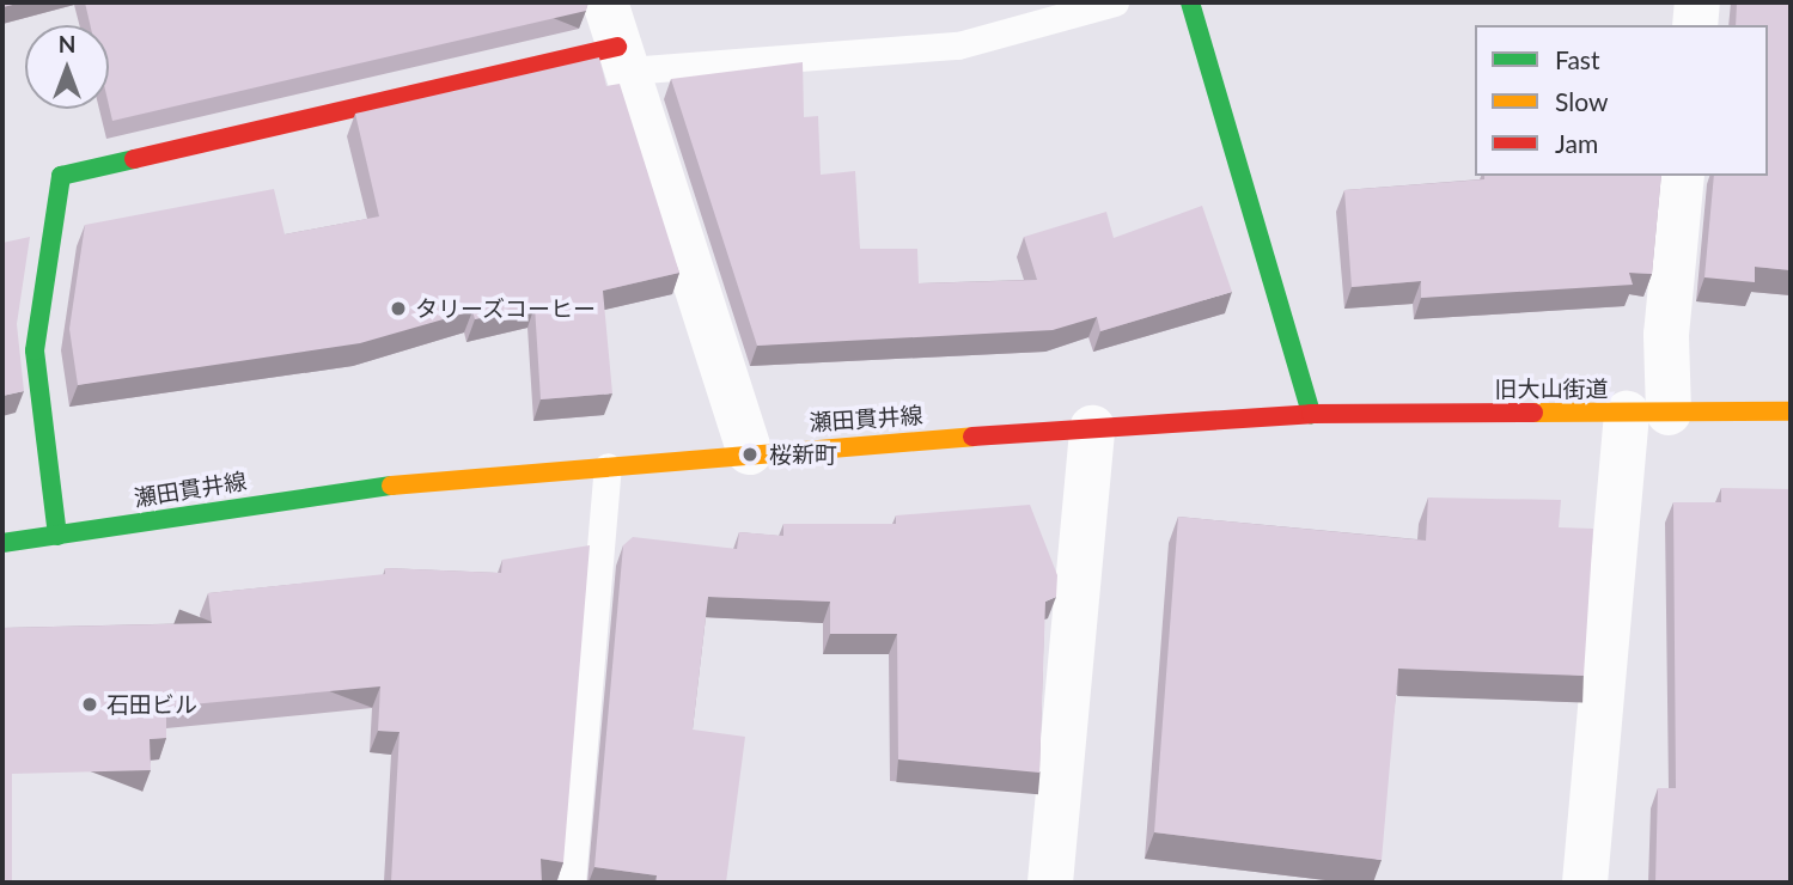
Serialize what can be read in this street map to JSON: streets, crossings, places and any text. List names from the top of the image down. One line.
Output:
{"streets":{"main road":["旧大山街道","瀬田貫井線"]},"crossings":[["旧大山街道","瀬田貫井線"]],"places":["タリーズコーヒー","桜新町","石田ビル"],"legend":["Fast","Slow","Jam"],"north":"top"}
